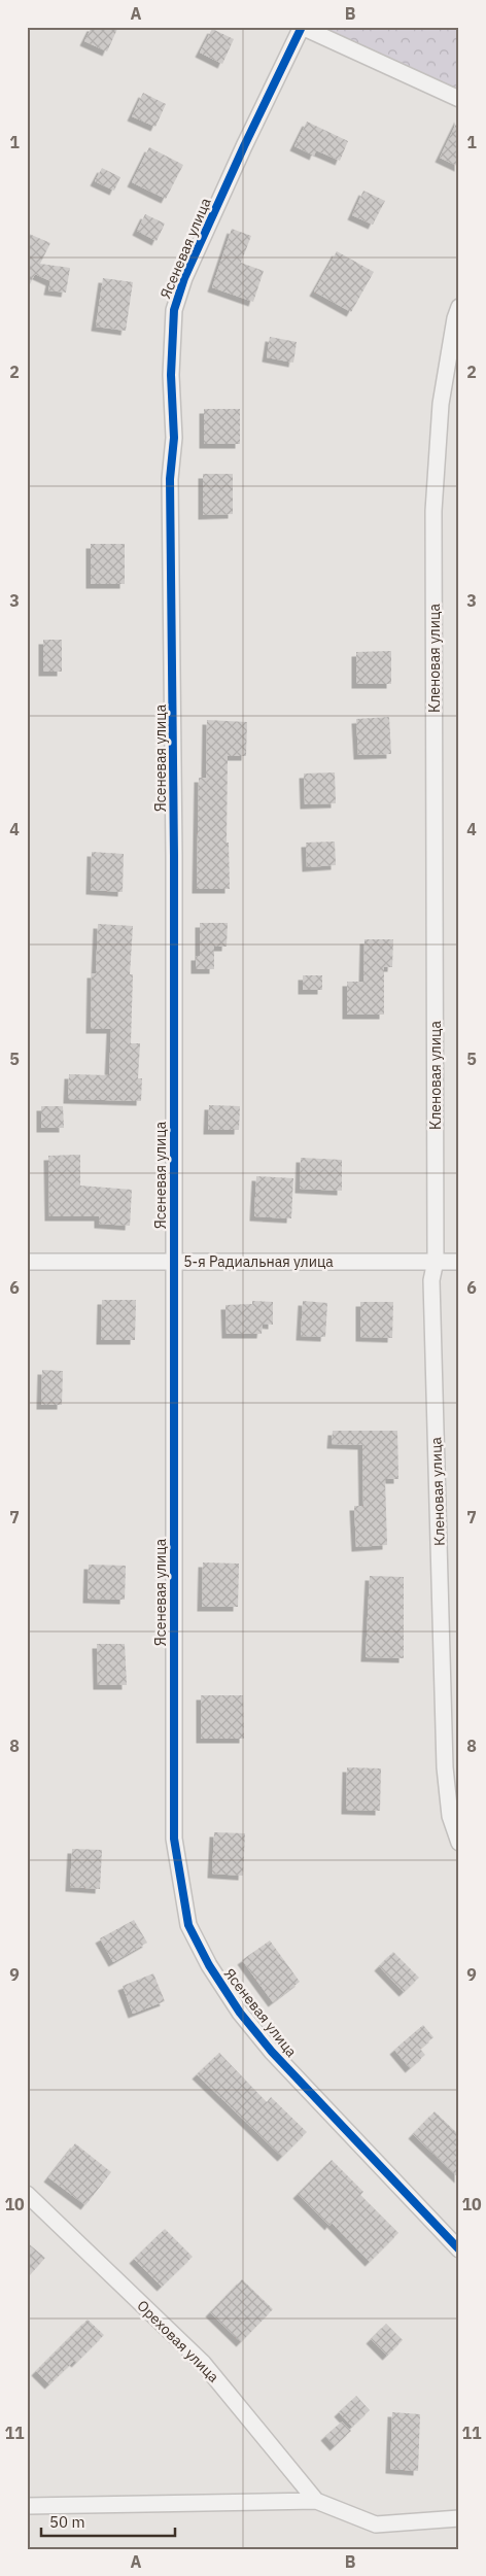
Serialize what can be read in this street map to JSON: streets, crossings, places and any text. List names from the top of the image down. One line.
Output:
{"streets":{"street":["Ясеневая улица","Кленовая улица","5-я Радиальная улица","Ореховая улица"]},"crossings":[["Ясеневая улица","5-я Радиальная улица"],["Кленовая улица","5-я Радиальная улица"]],"scale_bar":"50 m","grid":{"columns":["A","B"],"rows":["1","2","3","4","5","6","7","8","9","10","11"]}}
